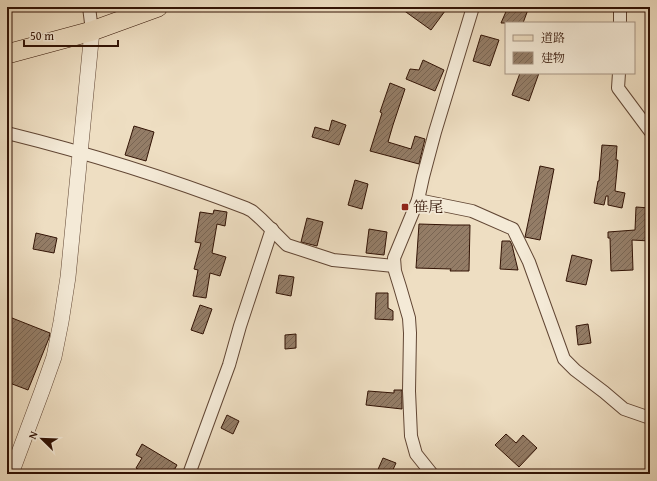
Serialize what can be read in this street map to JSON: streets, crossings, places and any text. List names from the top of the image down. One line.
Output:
{"places":{"transit":["笹尾"]},"legend":["道路","建物"],"scale_bar":"50 m","north":"top left"}
